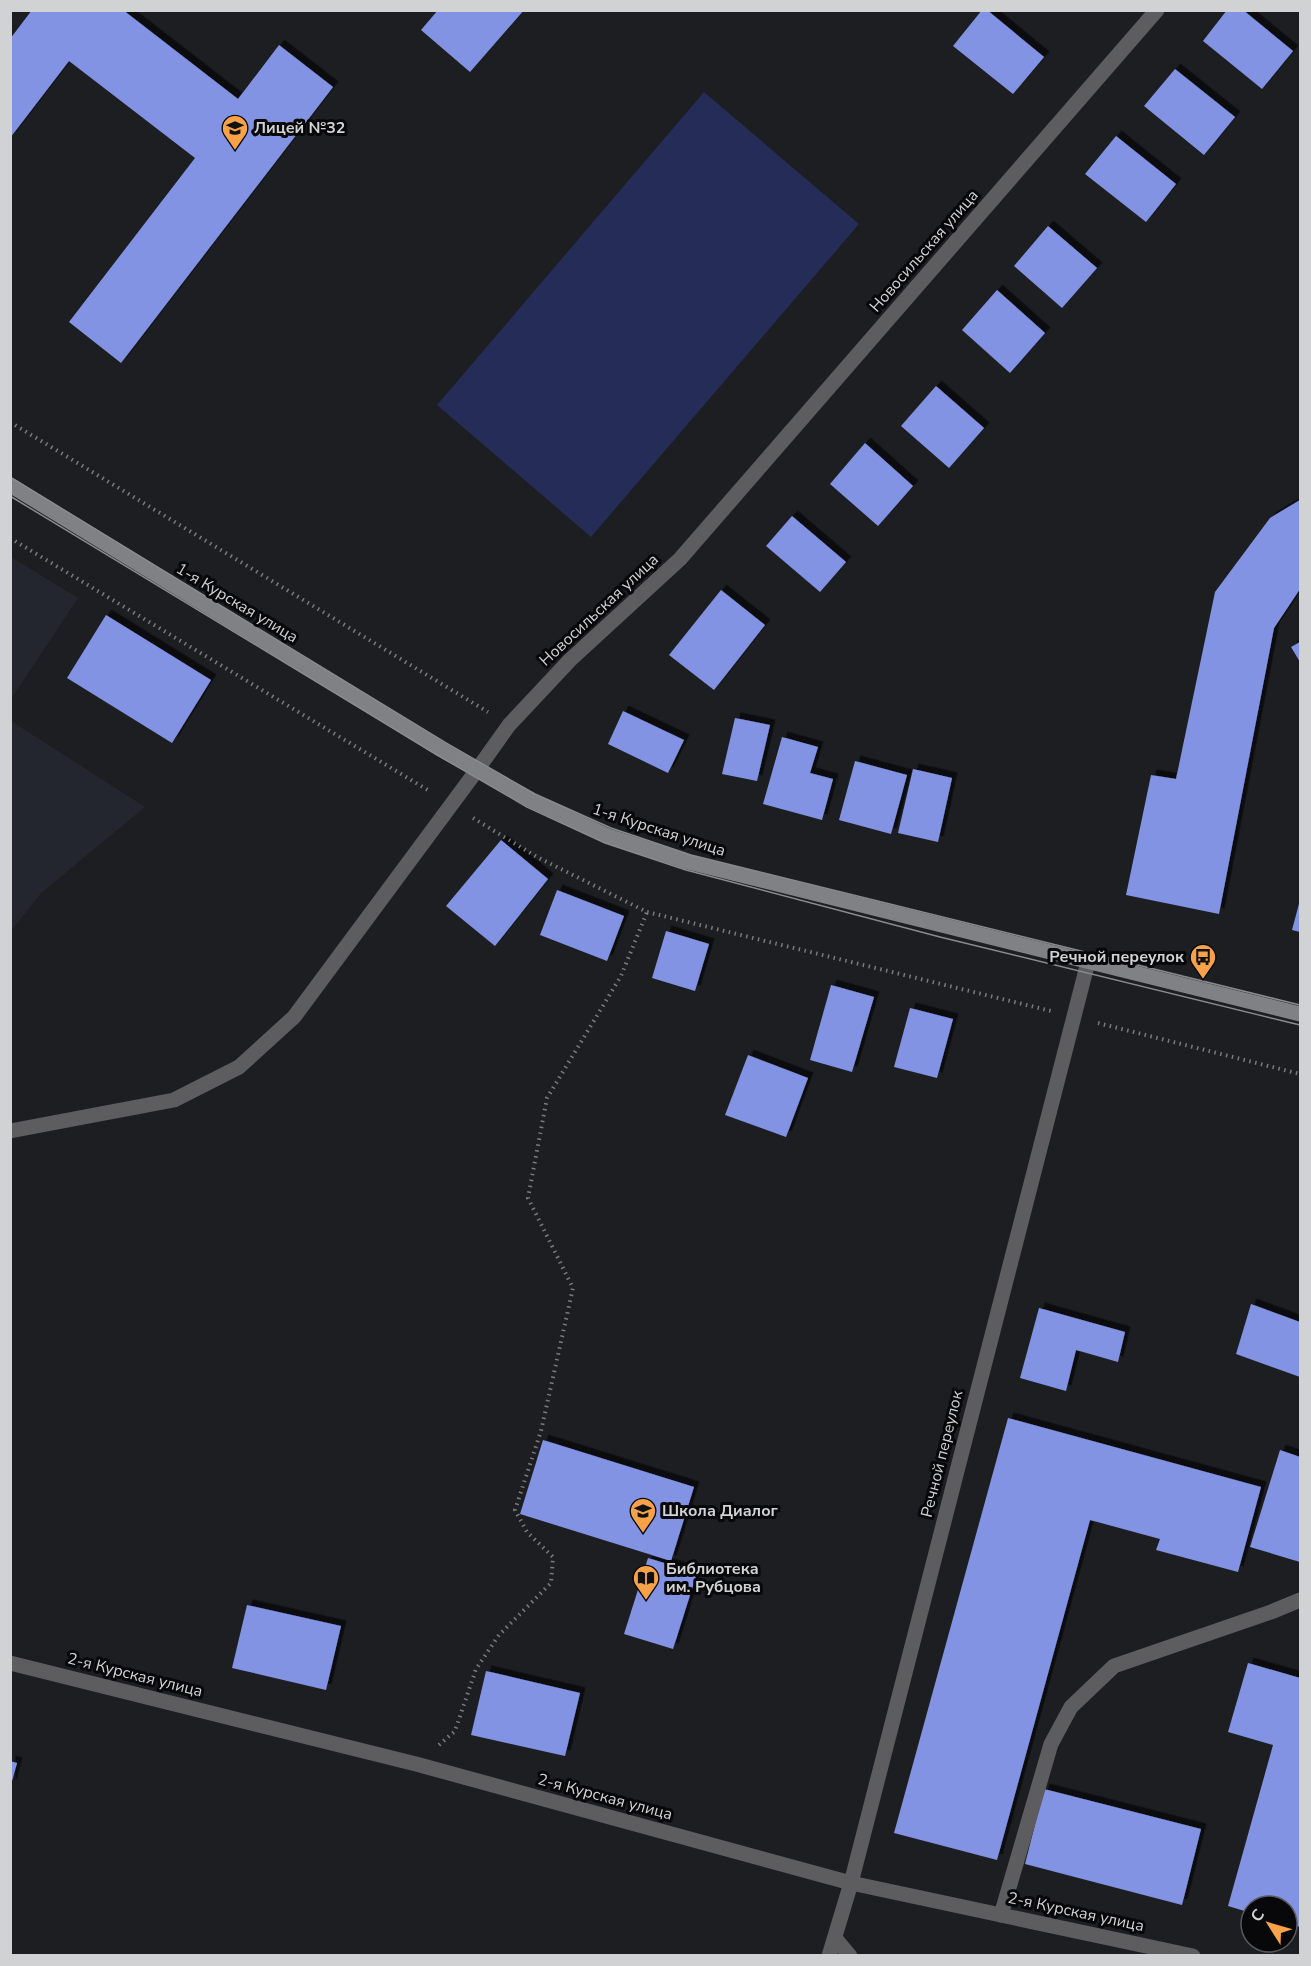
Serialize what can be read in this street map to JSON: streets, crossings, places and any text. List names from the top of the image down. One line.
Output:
{"streets":{"main road":["1-я Курская улица"],"street":["Новосильская улица","Речной переулок","2-я Курская улица"]},"crossings":[["Новосильская улица","1-я Курская улица"],["1-я Курская улица","Речной переулок"],["Речной переулок","2-я Курская улица"]],"places":{"school or university":["Лицей №32","Школа Диалог"],"bus stop":["Речной переулок"],"library":["Библиотека им. Рубцова"]},"north":"top left"}
